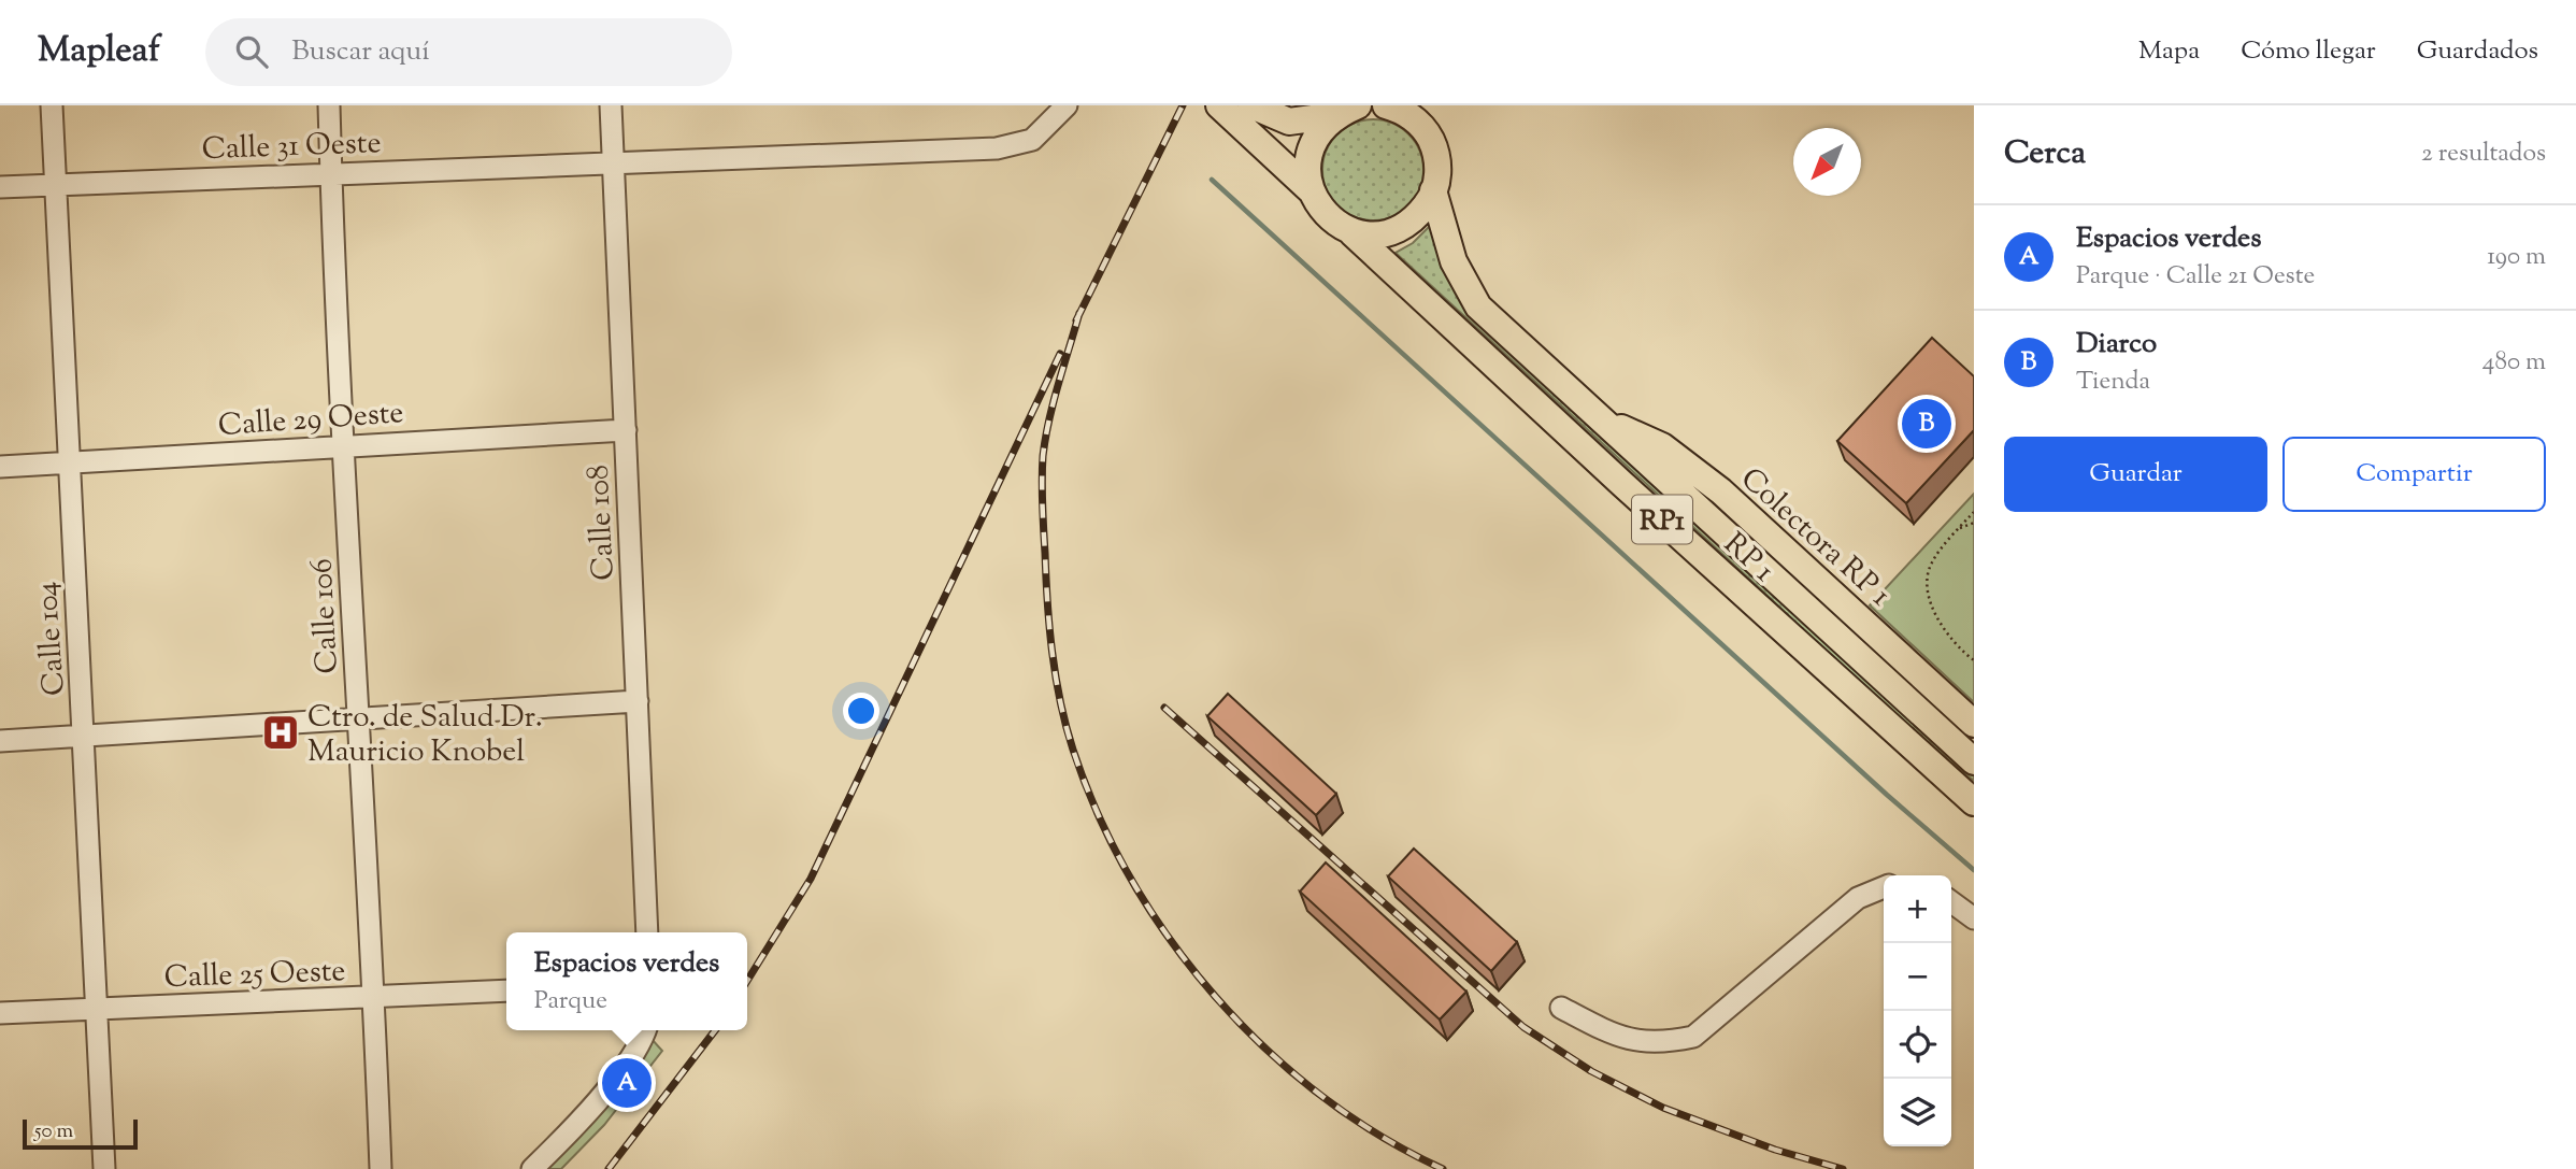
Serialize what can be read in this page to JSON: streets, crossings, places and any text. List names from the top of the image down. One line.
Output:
{"streets":{"main road":["RP1","Colectora RP 1","RP 1"],"street":["Calle 31 Oeste","Calle 29 Oeste","Calle 108","Calle 106","Calle 104","Calle 25 Oeste"]},"crossings":[["Calle 31 Oeste","Calle 108"],["Calle 31 Oeste","Calle 106"],["Calle 31 Oeste","Calle 104"],["Calle 29 Oeste","Calle 108"],["Calle 29 Oeste","Calle 106"],["Calle 29 Oeste","Calle 104"],["RP1","RP 1"],["Colectora RP 1","RP 1"],["Calle 106","Calle 25 Oeste"],["Calle 104","Calle 25 Oeste"]],"places":{"hospital":["Ctro. de Salud Dr. Mauricio Knobel"]},"scale_bar":"50 m","north":"bottom left","page":{"header":"Mapleaf","search":"Buscar aquí","nav":["Mapa","Cómo llegar","Guardados"],"heading":["Cerca","2 resultados"],"list":[{"mark":"A","name":"Espacios verdes","note":"Parque · Calle 21 Oeste","value":"190 m"},{"mark":"B","name":"Diarco","note":"Tienda","value":"480 m"}],"pins":["B","A"],"buttons":["Guardar","Compartir"],"map_buttons":["+","−"],"popup":["Espacios verdes","Parque"],"scale":"50 m"}}
